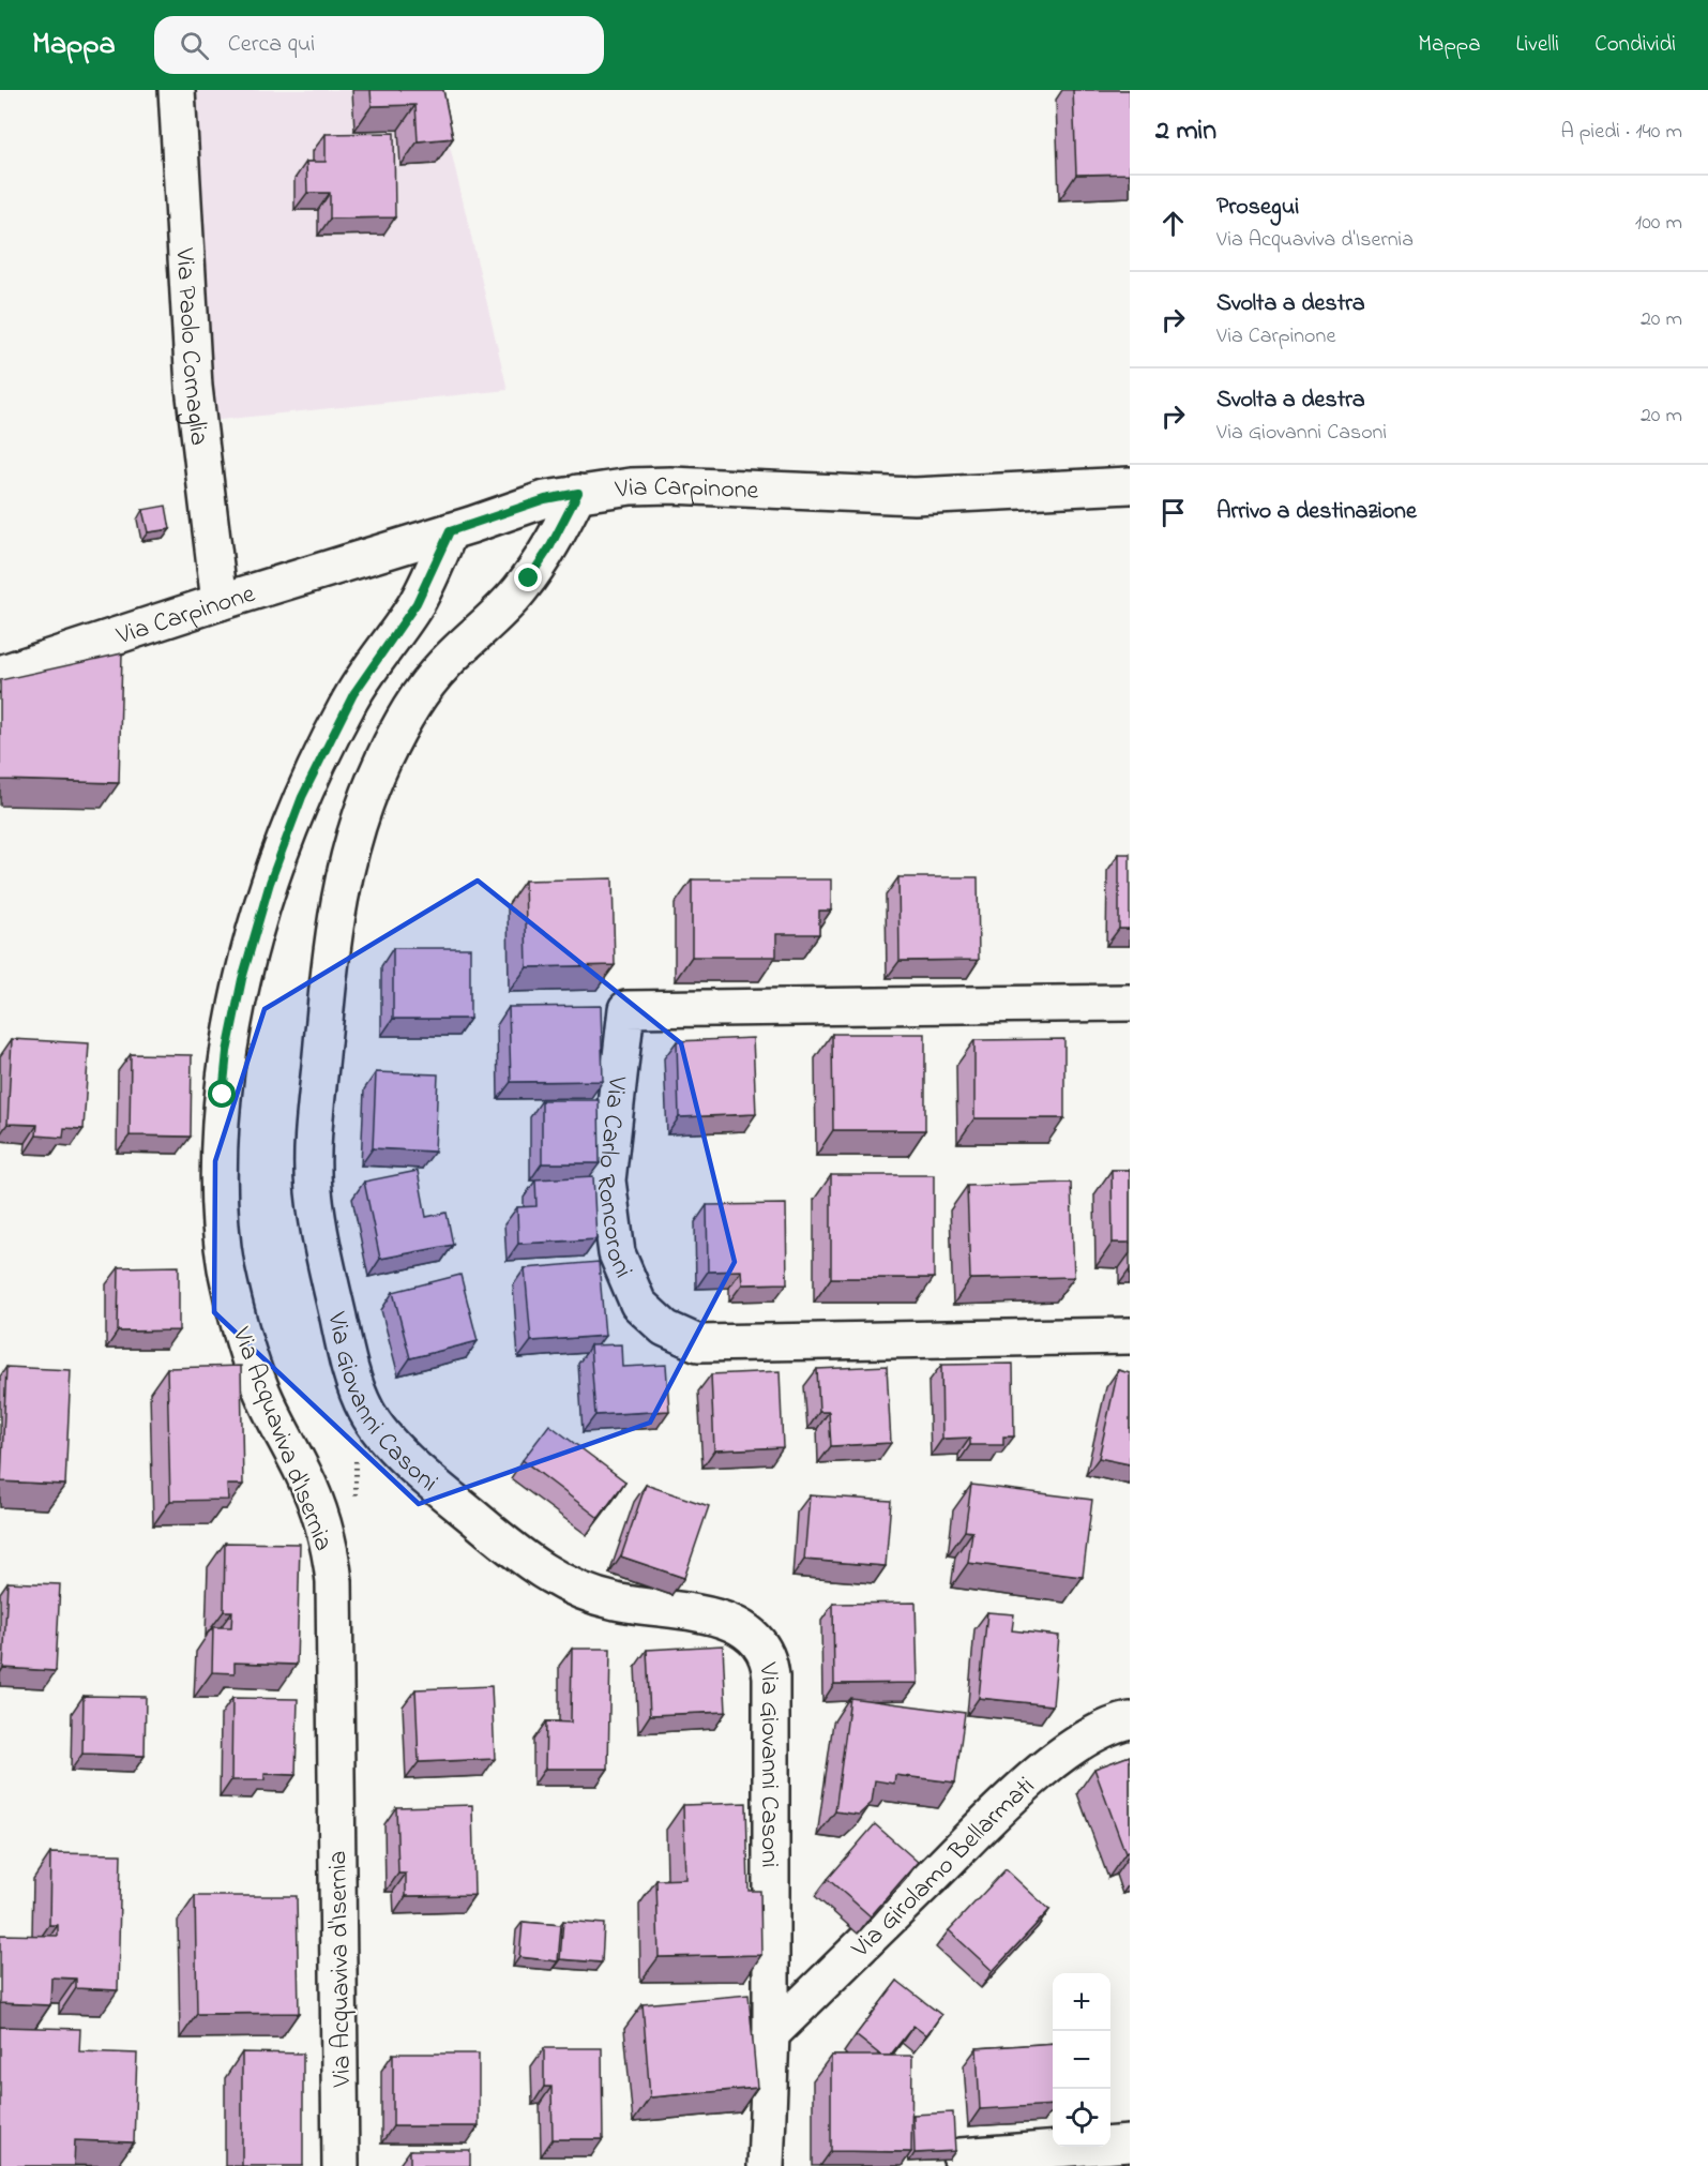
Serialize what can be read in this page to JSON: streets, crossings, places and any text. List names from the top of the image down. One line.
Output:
{"streets":{"street":["Via Paolo Cornaglia","Via Carpinone","Via Carlo Roncoroni","Via Giovanni Casoni","Via Acquaviva d'Isernia","Via Girolamo Bellarmati"]},"crossings":[["Via Paolo Cornaglia","Via Carpinone"],["Via Carpinone","Via Giovanni Casoni"],["Via Carpinone","Via Acquaviva d'Isernia"],["Via Giovanni Casoni","Via Girolamo Bellarmati"]],"page":{"header":"Mappa","search":"Cerca qui","nav":["Mappa","Livelli","Condividi"],"heading":["2 min","A piedi · 140 m"],"list":[["Prosegui","Via Acquaviva d'Isernia","100 m"],["Svolta a destra","Via Carpinone","20 m"],["Svolta a destra","Via Giovanni Casoni","20 m"],"Arrivo a destinazione"],"map_buttons":["+","−"]}}
